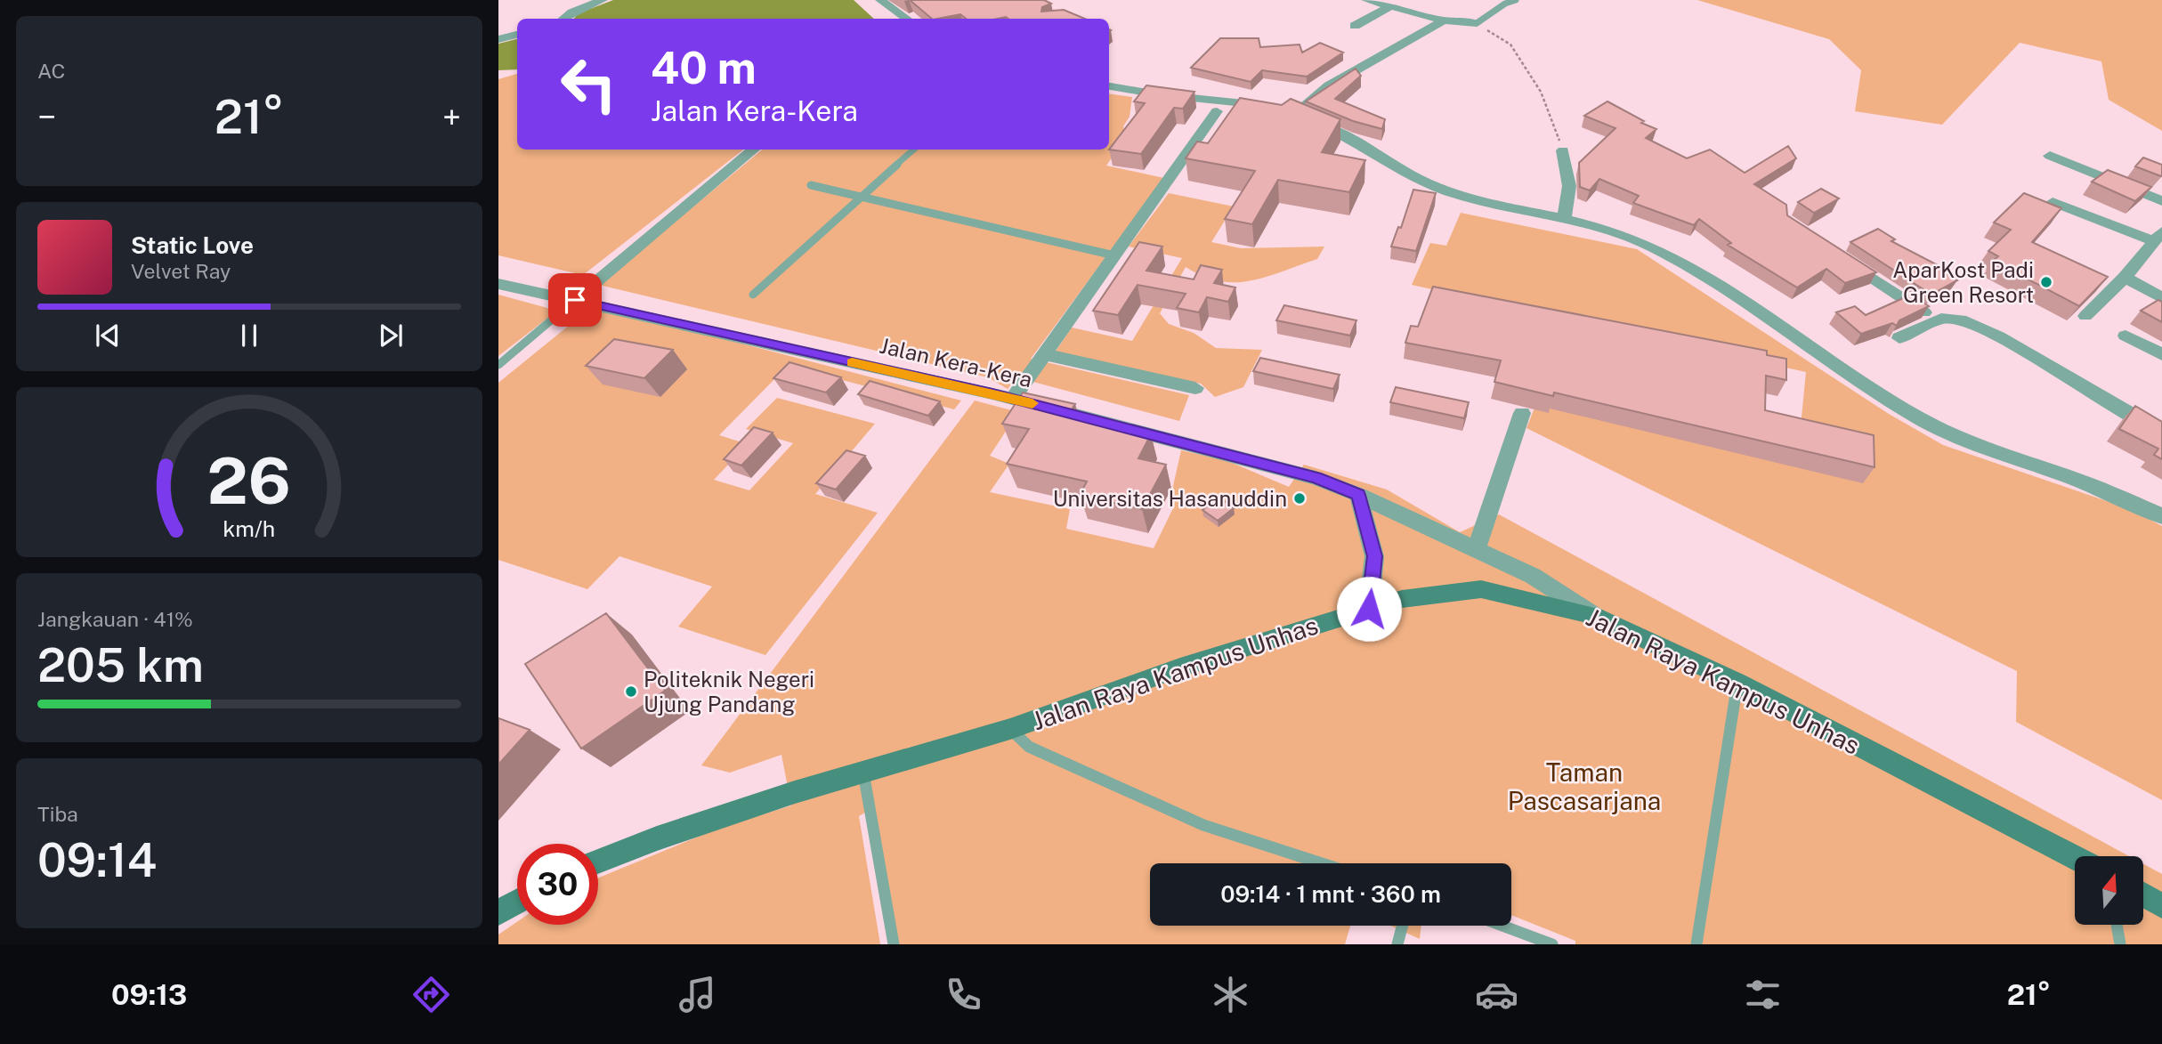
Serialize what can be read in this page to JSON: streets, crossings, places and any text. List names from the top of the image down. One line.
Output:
{"streets":{"street":["Jalan Kera-Kera","Jalan Raya Kampus Unhas"]},"crossings":[["Jalan Kera-Kera","Jalan Raya Kampus Unhas"]],"parks":["Taman Pascasarjana"],"places":["AparKost Padi Green Resort","Universitas Hasanuddin","Politeknik Negeri Ujung Pandang"],"north":"top","page":{"tile":["AC",["Jangkauan · 41%","205 km"],["Tiba","09:14"]],"turn":["40 m","Jalan Kera-Kera"],"heat":["−","21°","+"],"song":["Static Love","Velvet Ray"],"limit":"30","trip":"09:14 · 1 mnt · 360 m","tabs":["09:13","21°"],"gauge":["26","km/h"]}}
